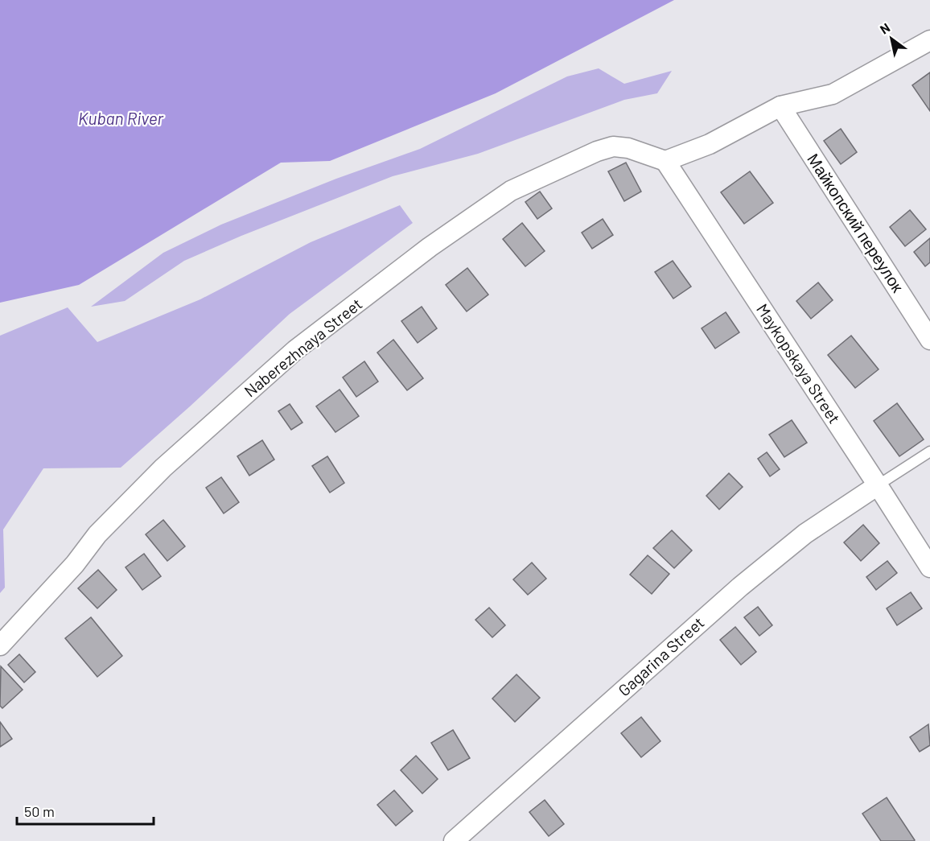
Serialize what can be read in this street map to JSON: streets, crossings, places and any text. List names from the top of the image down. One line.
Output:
{"streets":{"street":["Майкопский переулок","Naberezhnaya Street","Maykopskaya Street","Gagarina Street"]},"crossings":[["Naberezhnaya Street","Maykopskaya Street"],["Maykopskaya Street","Gagarina Street"]],"water":["Kuban River"],"scale_bar":"50 m","north":"top left"}
